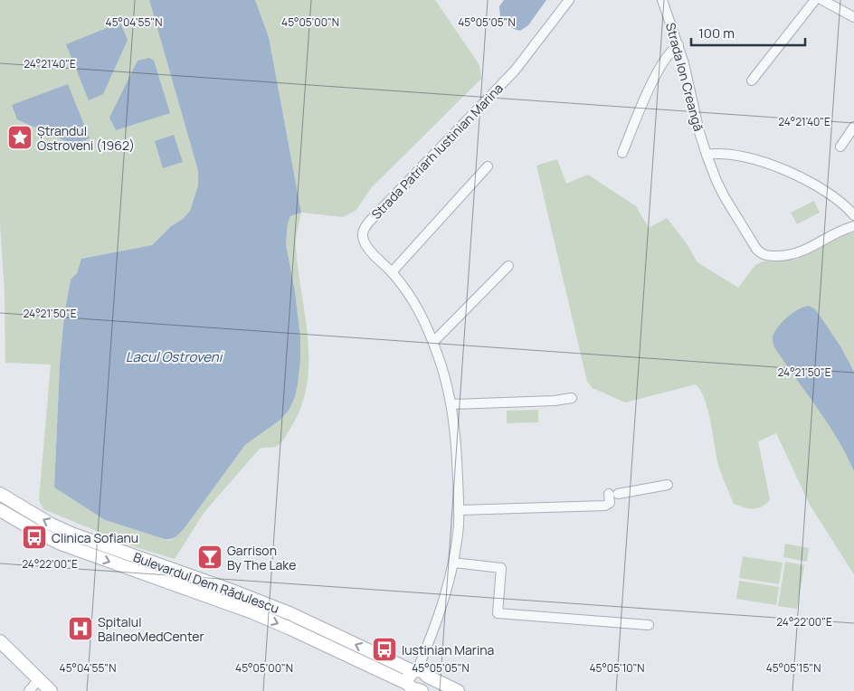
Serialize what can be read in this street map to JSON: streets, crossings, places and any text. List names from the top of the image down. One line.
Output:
{"streets":{"main road":["Bulevardul Dem Rădulescu"],"street":["Strada Ion Creangă","Strada Patriarh Iustinian Marina"]},"crossings":[["Strada Patriarh Iustinian Marina","Bulevardul Dem Rădulescu"]],"water":["Lacul Ostroveni"],"places":{"place":["Ștrandul Ostroveni (1962)"],"bus stop":["Clinica Sofianu","Iustinian Marina"],"bar":["Garrison By The Lake"],"hospital":["Spitalul BalneoMedCenter"]},"scale_bar":"100 m","coordinates":["45°05'05\"N","45°04'55\"N","45°05'00\"N","24°21'40\"E","24°21'50\"E","24°22'00\"E","45°05'10\"N","45°05'15\"N"]}
